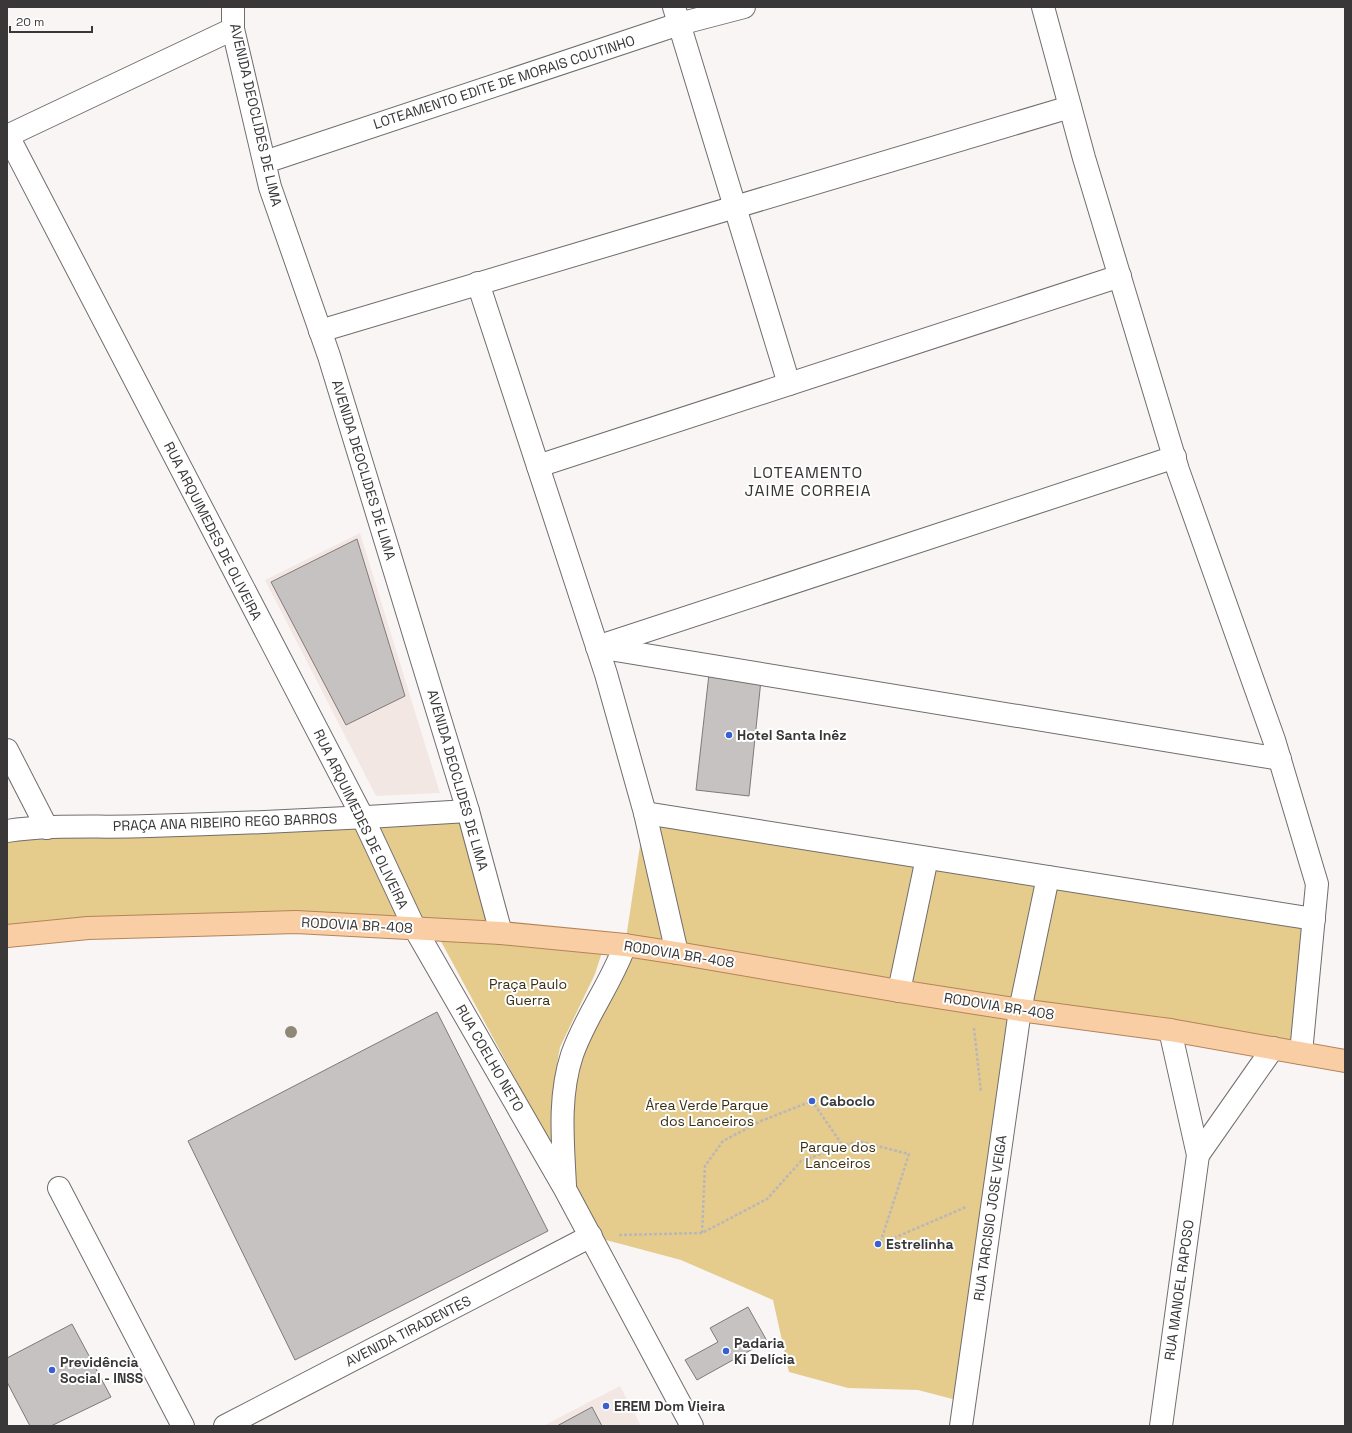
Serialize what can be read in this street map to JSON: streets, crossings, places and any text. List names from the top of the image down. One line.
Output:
{"streets":{"main road":["RODOVIA BR-408"],"street":["LOTEAMENTO EDITE DE MORAIS COUTINHO","AVENIDA DEOCLIDES DE LIMA","RUA ARQUIMEDES DE OLIVEIRA","PRAÇA ANA RIBEIRO REGO BARROS","RUA COELHO NETO","RUA TARCISIO JOSE VEIGA","RUA MANOEL RAPOSO","AVENIDA TIRADENTES"]},"crossings":[["LOTEAMENTO EDITE DE MORAIS COUTINHO","AVENIDA DEOCLIDES DE LIMA"],["AVENIDA DEOCLIDES DE LIMA","PRAÇA ANA RIBEIRO REGO BARROS"],["AVENIDA DEOCLIDES DE LIMA","RODOVIA BR-408"],["RUA ARQUIMEDES DE OLIVEIRA","PRAÇA ANA RIBEIRO REGO BARROS"],["RUA ARQUIMEDES DE OLIVEIRA","RODOVIA BR-408"],["RUA ARQUIMEDES DE OLIVEIRA","RUA COELHO NETO"],["RODOVIA BR-408","RUA COELHO NETO"],["RODOVIA BR-408","RUA TARCISIO JOSE VEIGA"],["RODOVIA BR-408","RUA MANOEL RAPOSO"],["RUA COELHO NETO","AVENIDA TIRADENTES"]],"districts":["LOTEAMENTO JAIME CORREIA"],"parks":["Praça Paulo Guerra","Área Verde Parque dos Lanceiros","Parque dos Lanceiros"],"places":["Hotel Santa Inêz","Caboclo","Estrelinha","Padaria Ki Delícia","Previdência Social - INSS","EREM Dom Vieira"],"scale_bar":"20 m"}
